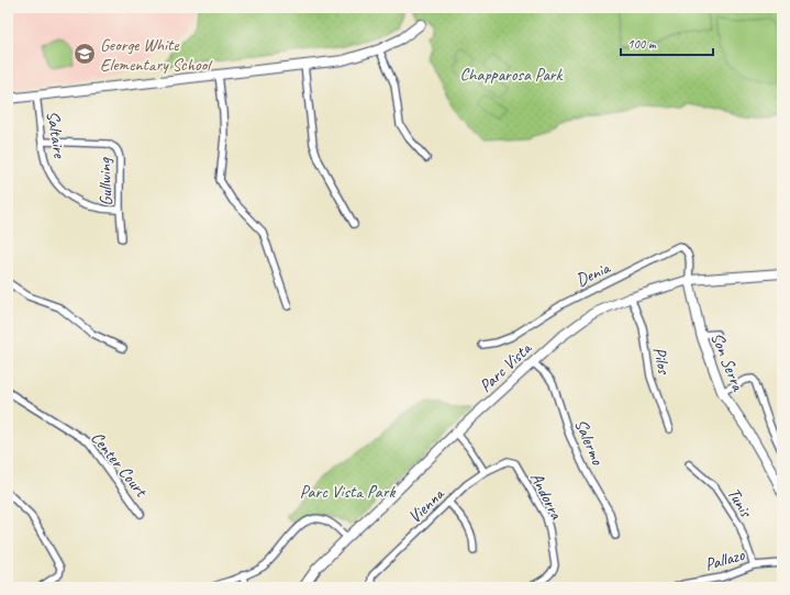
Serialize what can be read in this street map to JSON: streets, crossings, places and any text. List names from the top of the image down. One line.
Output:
{"streets":{"street":["Saltaire","Gullwing","Denia","Pilos","Son Serra","Parc Vista","Salermo","Center Court","Andorra","Tunis","Vienna","Pallazo"]},"crossings":[["Saltaire","Gullwing"],["Denia","Son Serra"],["Denia","Parc Vista"],["Pilos","Parc Vista"],["Son Serra","Parc Vista"],["Parc Vista","Salermo"],["Andorra","Vienna"],["Tunis","Pallazo"]],"parks":["Chapparosa Park","Parc Vista Park"],"places":{"school or university":["George White Elementary School"]},"scale_bar":"100 m"}
